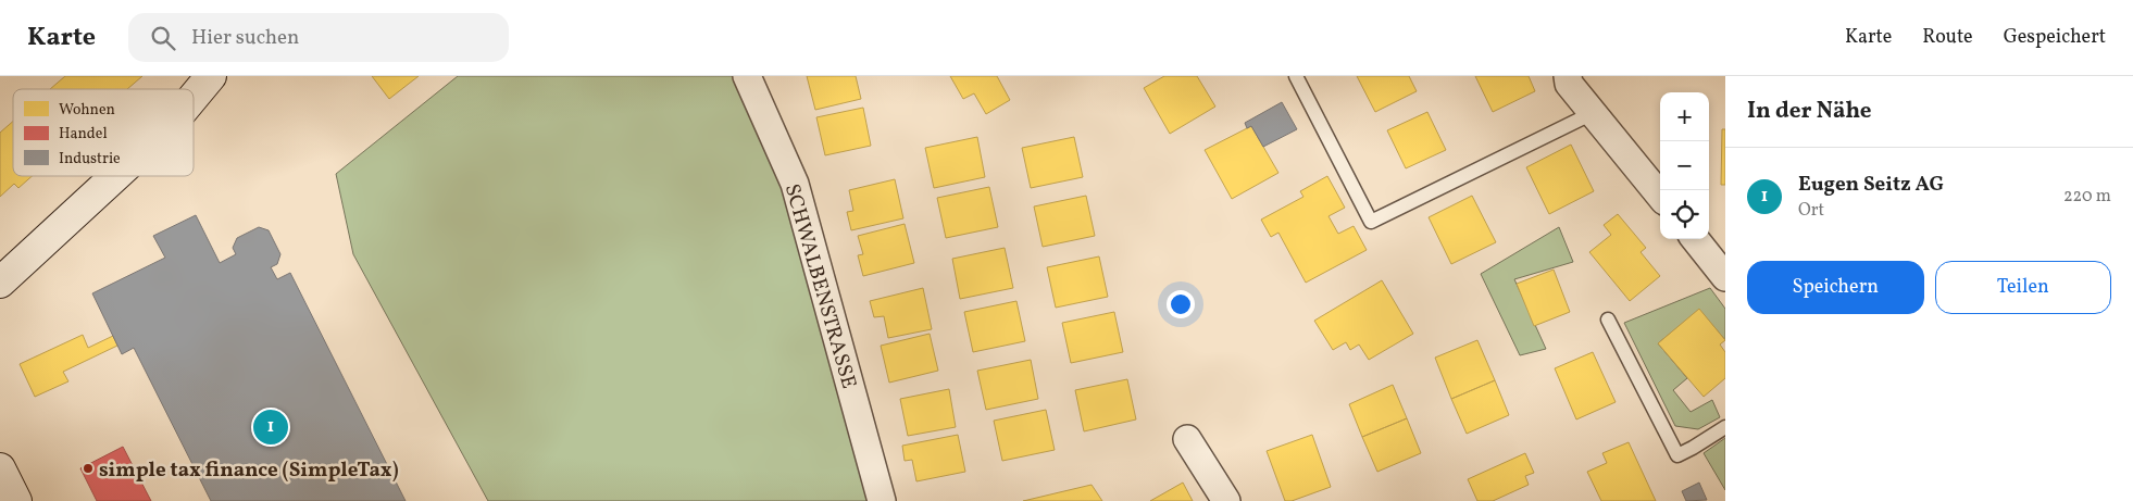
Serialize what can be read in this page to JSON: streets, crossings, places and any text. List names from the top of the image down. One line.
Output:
{"streets":{"street":["SCHWALBENSTRASSE"]},"places":["simple tax finance (SimpleTax)"],"legend":["Wohnen","Handel","Industrie"],"page":{"header":"Karte","search":"Hier suchen","nav":["Karte","Route","Gespeichert"],"heading":"In der Nähe","map_buttons":["+","−"],"list":[{"mark":"1","name":"Eugen Seitz AG","note":"Ort","value":"220 m"}],"buttons":["Speichern","Teilen"],"pins":"1"}}
